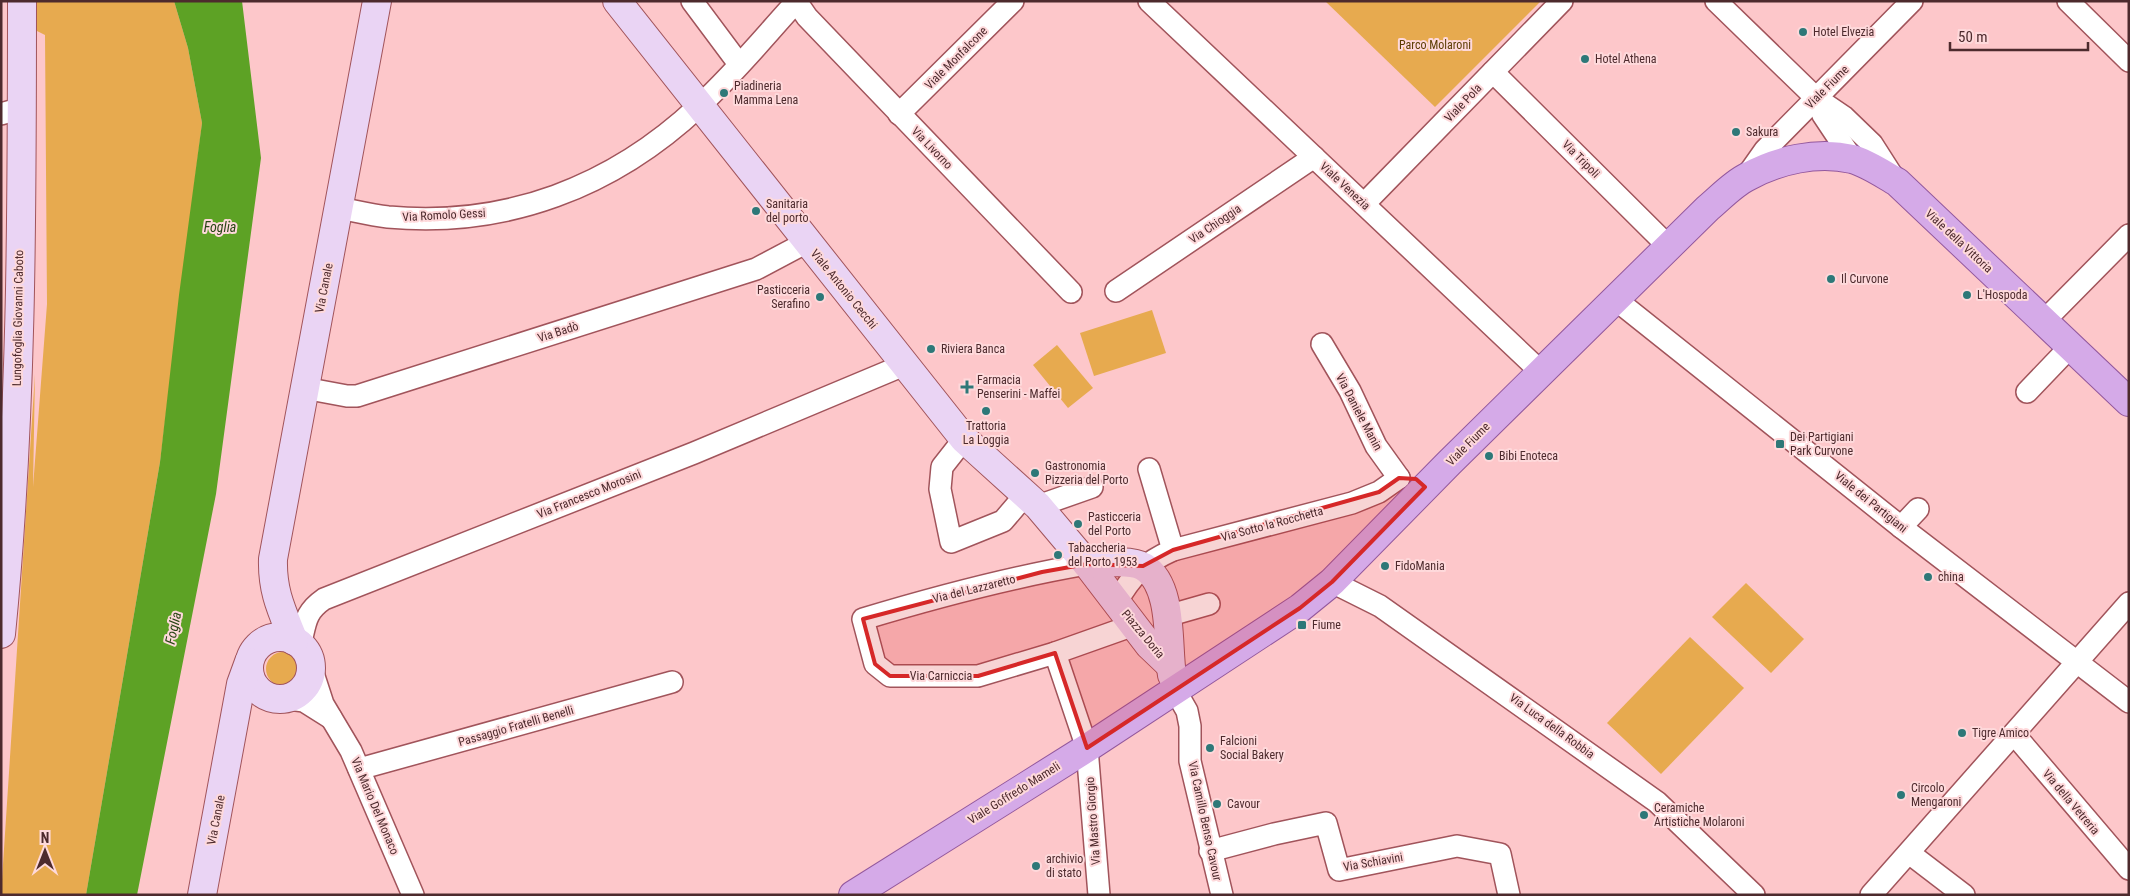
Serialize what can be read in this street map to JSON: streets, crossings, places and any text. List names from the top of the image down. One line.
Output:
{"streets":{"main road":["Viale Fiume","Viale della Vittoria","Viale Goffredo Mameli"],"street":["Viale Monfalcone","Viale Pola","Via Livorno","Via Tripoli","Viale Venezia","Via Romolo Gessi","Via Chioggia","Via Canale","Viale Antonio Cecchi","Lungofoglia Giovanni Caboto","Via Badò","Via Daniele Manin","Via Francesco Morosini","Viale dei Partigiani","Via Sotto la Rocchetta","Via del Lazzaretto","Piazza Doria","Via Carniccia","Passaggio Fratelli Benelli","Via Luca della Robbia","Via della Vetreria","Via Mario Del Monaco","Via Mastro Giorgio","Via Camillo Benso Cavour","Via Schiavini"]},"crossings":[["Viale Monfalcone","Via Livorno"],["Viale Fiume","Via Tripoli"],["Viale Fiume","Viale Venezia"],["Viale Fiume","Viale della Vittoria"],["Viale Fiume","Viale dei Partigiani"],["Viale Fiume","Piazza Doria"],["Viale Fiume","Via Luca della Robbia"],["Viale Fiume","Viale Goffredo Mameli"],["Viale Fiume","Via Camillo Benso Cavour"],["Viale Pola","Via Tripoli"],["Viale Pola","Viale Venezia"],["Via Livorno","Via Romolo Gessi"],["Viale Venezia","Via Chioggia"],["Via Romolo Gessi","Via Canale"],["Via Romolo Gessi","Viale Antonio Cecchi"],["Via Canale","Via Badò"],["Via Canale","Via Francesco Morosini"],["Via Canale","Via Mario Del Monaco"],["Viale Antonio Cecchi","Via Badò"],["Viale Antonio Cecchi","Via Francesco Morosini"],["Viale Antonio Cecchi","Via del Lazzaretto"],["Viale Antonio Cecchi","Piazza Doria"],["Via Daniele Manin","Via Sotto la Rocchetta"],["Via Francesco Morosini","Via Mario Del Monaco"],["Via Sotto la Rocchetta","Piazza Doria"],["Via del Lazzaretto","Piazza Doria"],["Via del Lazzaretto","Via Carniccia"],["Piazza Doria","Via Carniccia"],["Piazza Doria","Viale Goffredo Mameli"],["Piazza Doria","Via Camillo Benso Cavour"],["Passaggio Fratelli Benelli","Via Mario Del Monaco"],["Viale Goffredo Mameli","Via Mastro Giorgio"],["Viale Goffredo Mameli","Via Camillo Benso Cavour"],["Via Camillo Benso Cavour","Via Schiavini"]],"water":["Foglia"],"parks":["Parco Molaroni"],"places":{"other":["Hotel Elvezia","Hotel Athena","Piadineria Mamma Lena","Sakura","Sanitaria del porto","Il Curvone","L'Hospoda","Pasticceria Serafino","Riviera Banca","Trattoria La Loggia","Bibi Enoteca","Gastronomia Pizzeria del Porto","Pasticceria del Porto","Tabaccheria del Porto 1953","FidoMania","china","Tigre Amico","Falcioni Social Bakery","Circolo Mengaroni","Cavour","Ceramiche Artistiche Molaroni","archivio di stato"],"health":["Farmacia Penserini - Maffei"],"transit":["Dei Partigiani Park Curvone","Fiume"]},"scale_bar":"50 m","north":"top"}
